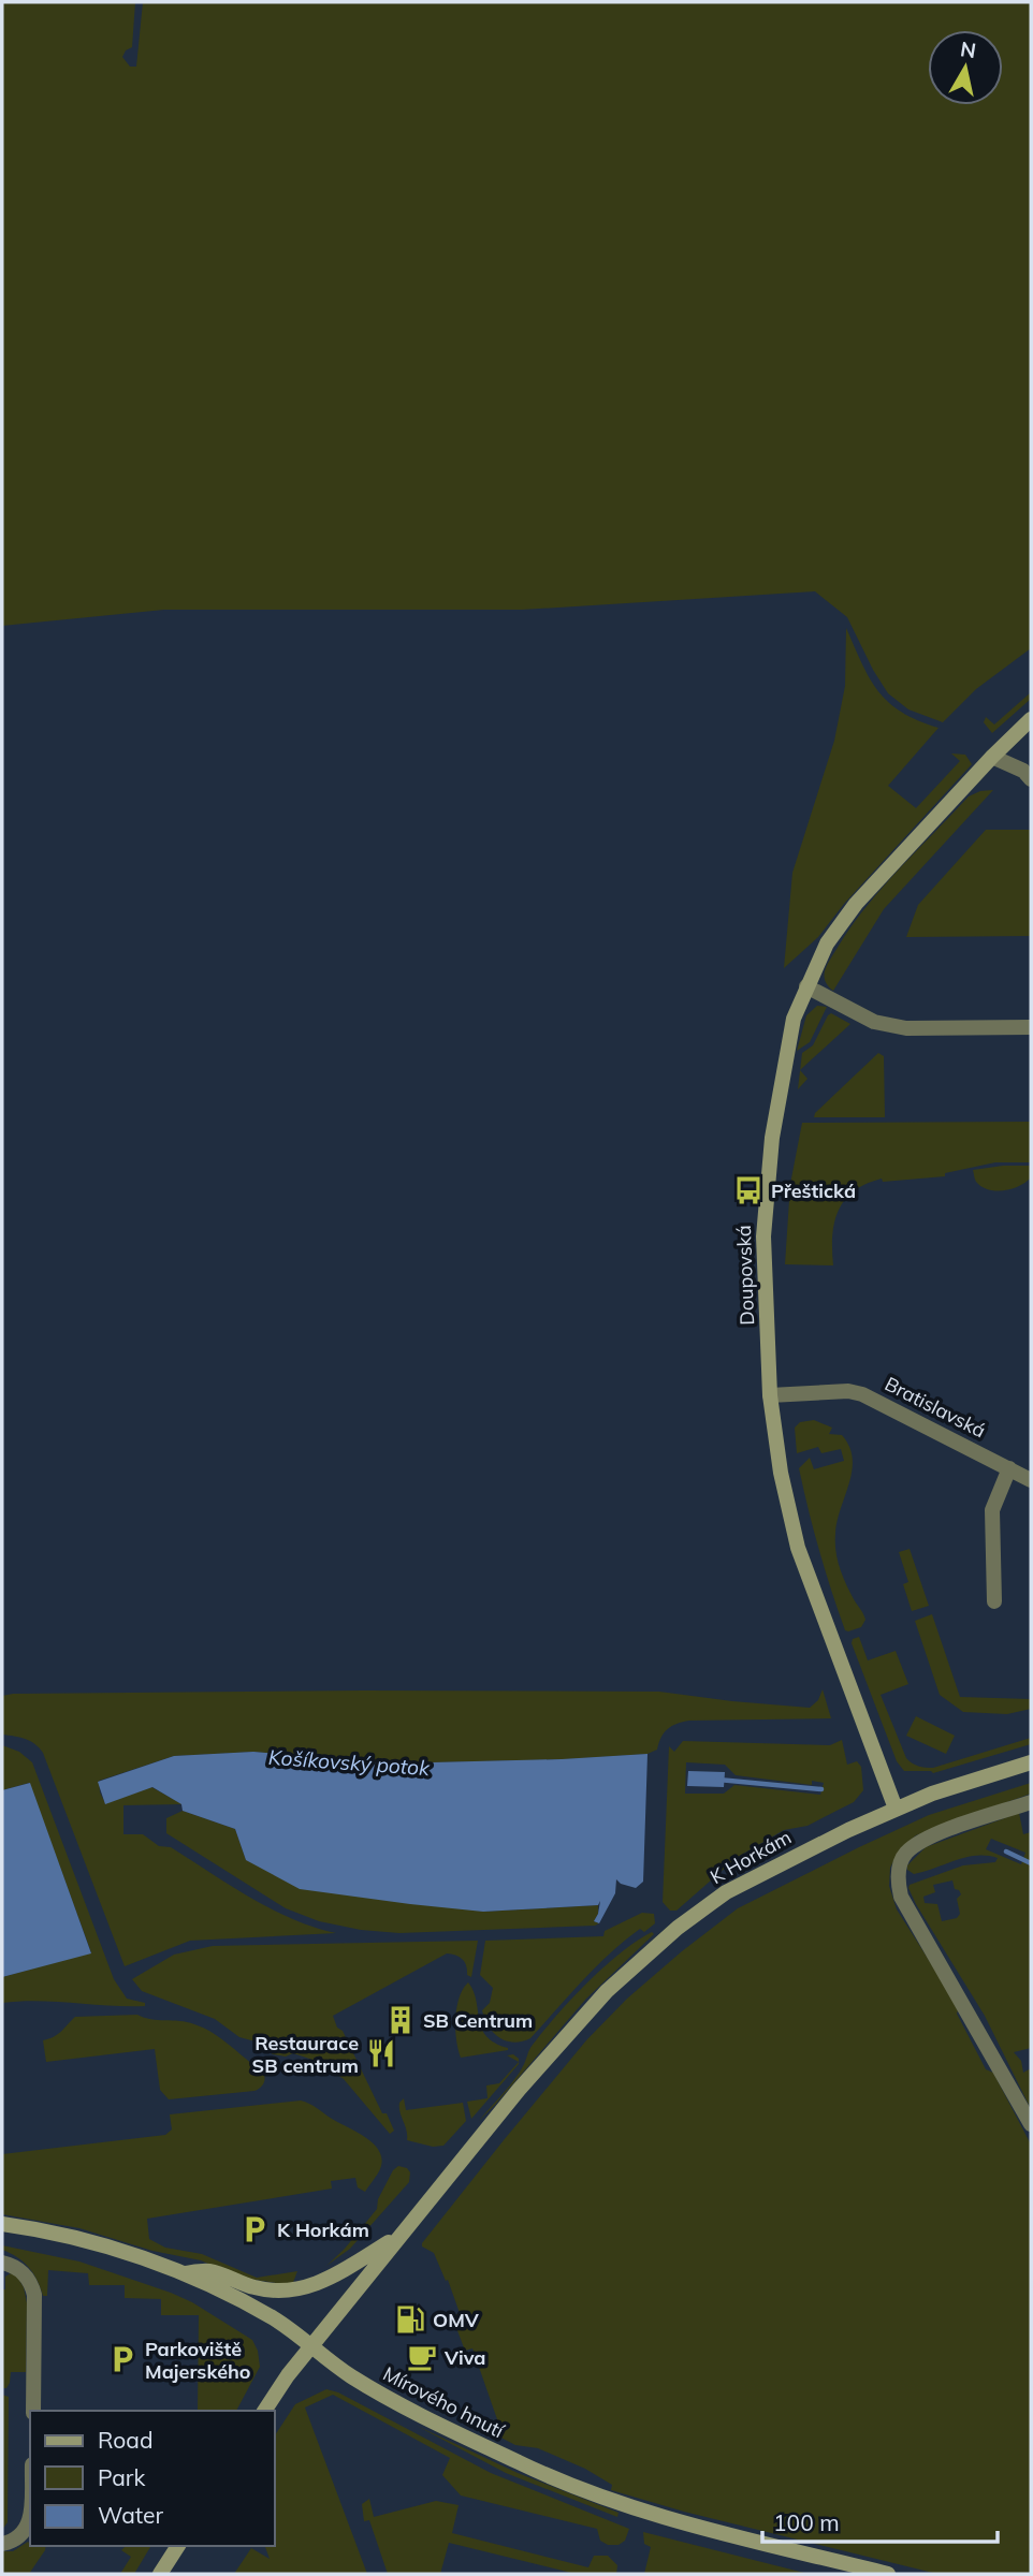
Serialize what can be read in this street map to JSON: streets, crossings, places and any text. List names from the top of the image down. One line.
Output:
{"streets":{"main road":["Doupovská","K Horkám","Mírového hnutí"],"street":["Bratislavská"]},"crossings":[["Doupovská","Bratislavská"],["Doupovská","K Horkám"],["K Horkám","Mírového hnutí"]],"water":["Košíkovský potok"],"places":{"bus stop":["Přeštická"],"building":["SB Centrum"],"restaurant":["Restaurace SB centrum"],"parking":["K Horkám","Parkoviště Majerského"],"fuel station":["OMV"],"cafe":["Viva"]},"legend":["Road","Park","Water"],"scale_bar":"100 m","north":"top"}
